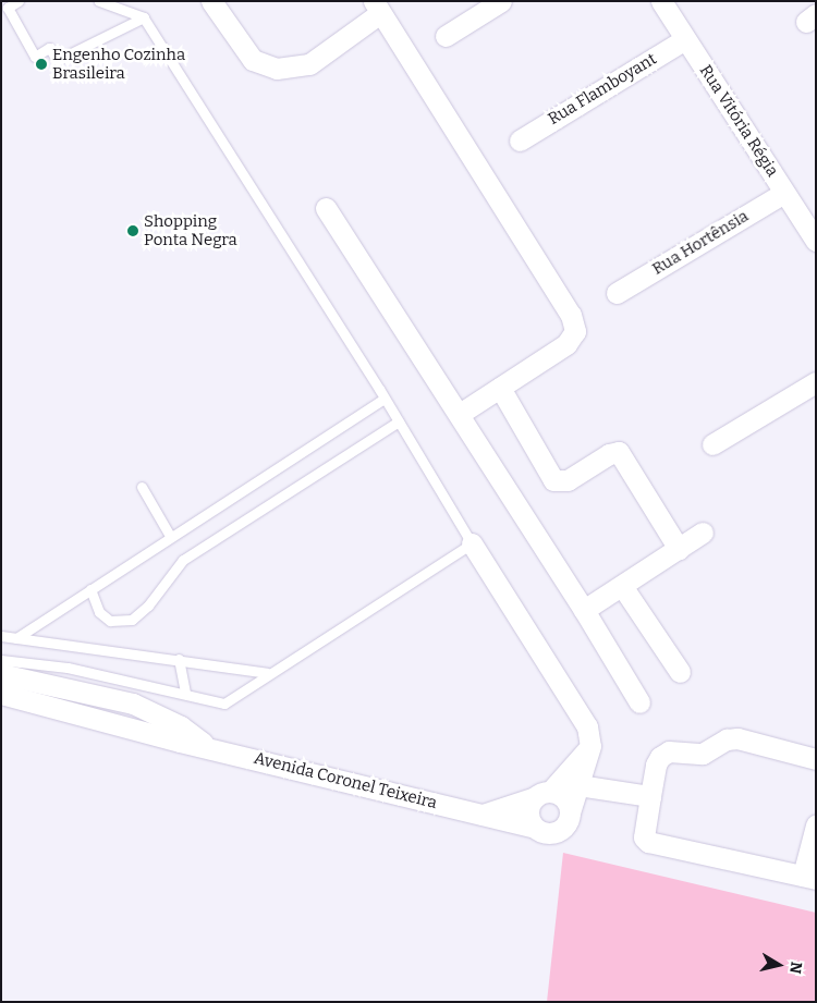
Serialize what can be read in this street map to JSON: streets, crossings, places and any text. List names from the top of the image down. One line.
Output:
{"streets":{"street":["Rua Flamboyant","Rua Vitória Régia","Rua Hortênsia","Avenida Coronel Teixeira"]},"crossings":[["Rua Flamboyant","Rua Vitória Régia"],["Rua Vitória Régia","Rua Hortênsia"]],"places":["Engenho Cozinha Brasileira","Shopping Ponta Negra"],"north":"right"}
